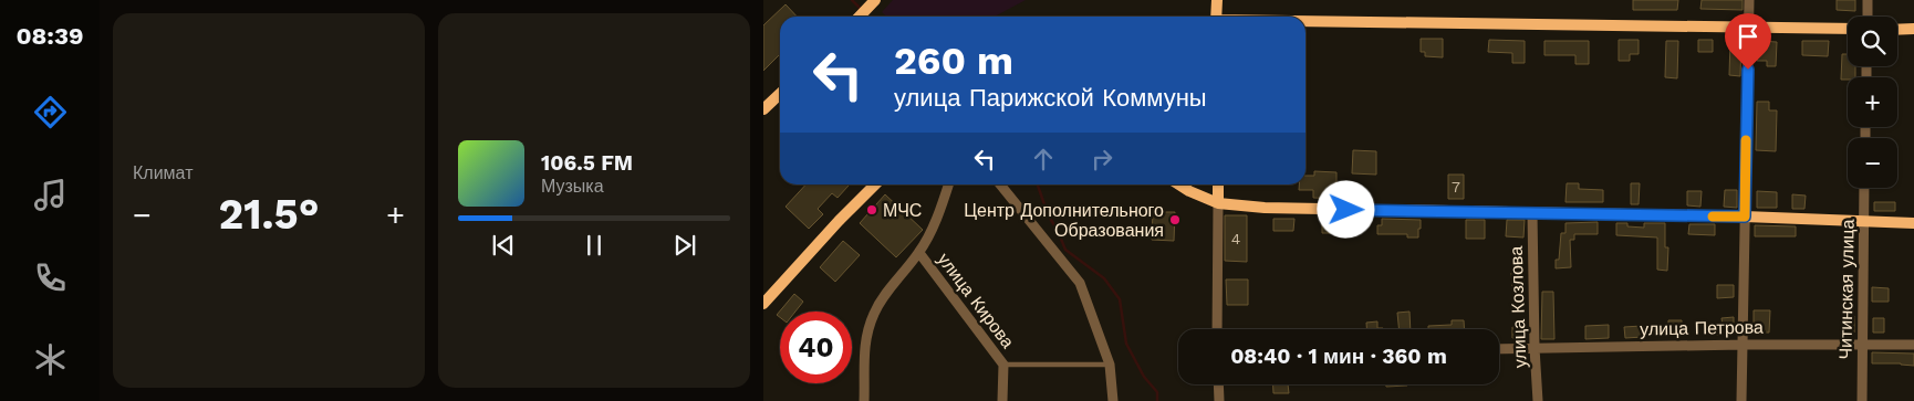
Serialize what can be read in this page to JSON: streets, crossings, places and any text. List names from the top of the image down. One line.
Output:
{"streets":{"street":["Читинская улица","улица Кирова","улица Козлова","улица Петрова"]},"crossings":[["Читинская улица","улица Петрова"],["улица Козлова","улица Петрова"]],"places":["МЧС","Центр Дополнительного Образования"],"house_numbers":["7","4"],"page":{"tabs":"08:39","tile":"Климат","map_buttons":["+","−"],"turn":["260 m","улица Парижской Коммуны"],"song":["106.5 FM","Музыка"],"heat":["−","21.5°","+"],"limit":"40","trip":"08:40 · 1 мин · 360 m"}}
